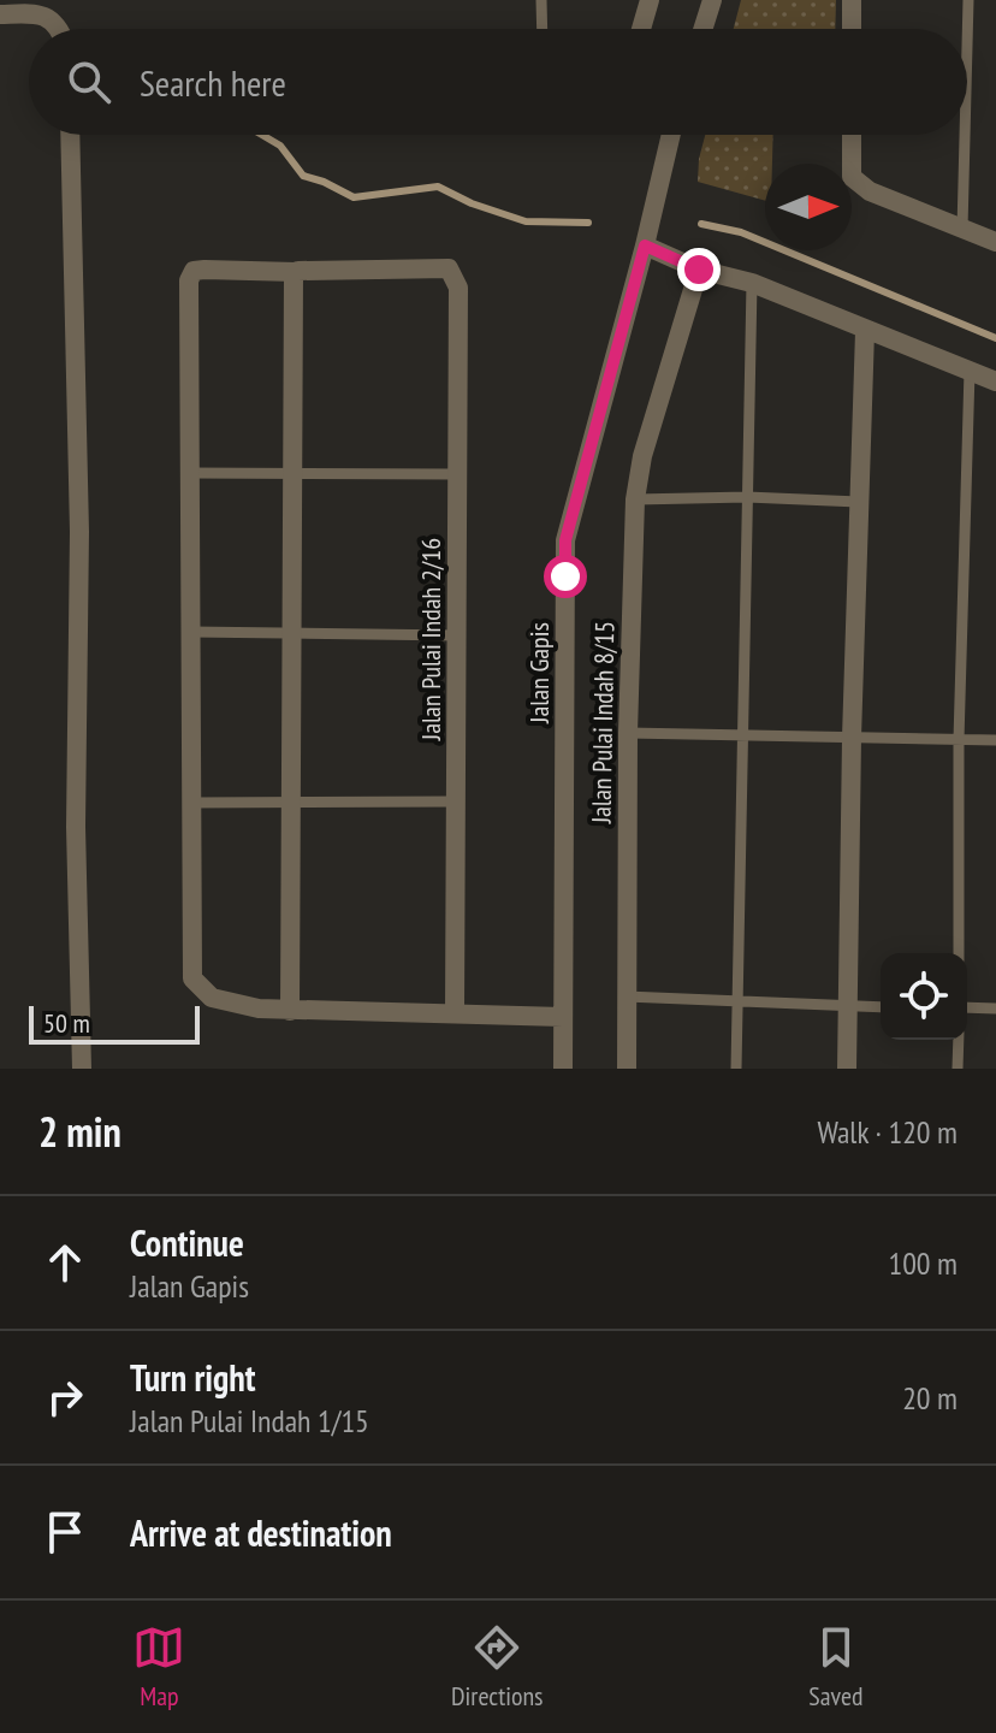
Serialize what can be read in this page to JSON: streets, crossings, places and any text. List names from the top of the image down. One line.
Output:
{"streets":{"street":["Jalan Pulai Indah 2/16","Jalan Gapis","Jalan Pulai Indah 8/15"]},"scale_bar":"50 m","north":"right","page":{"search":"Search here","scale":"50 m","heading":["2 min","Walk · 120 m"],"list":[["Continue","Jalan Gapis","100 m"],["Turn right","Jalan Pulai Indah 1/15","20 m"],"Arrive at destination"],"nav":["Map","Directions","Saved"]}}
